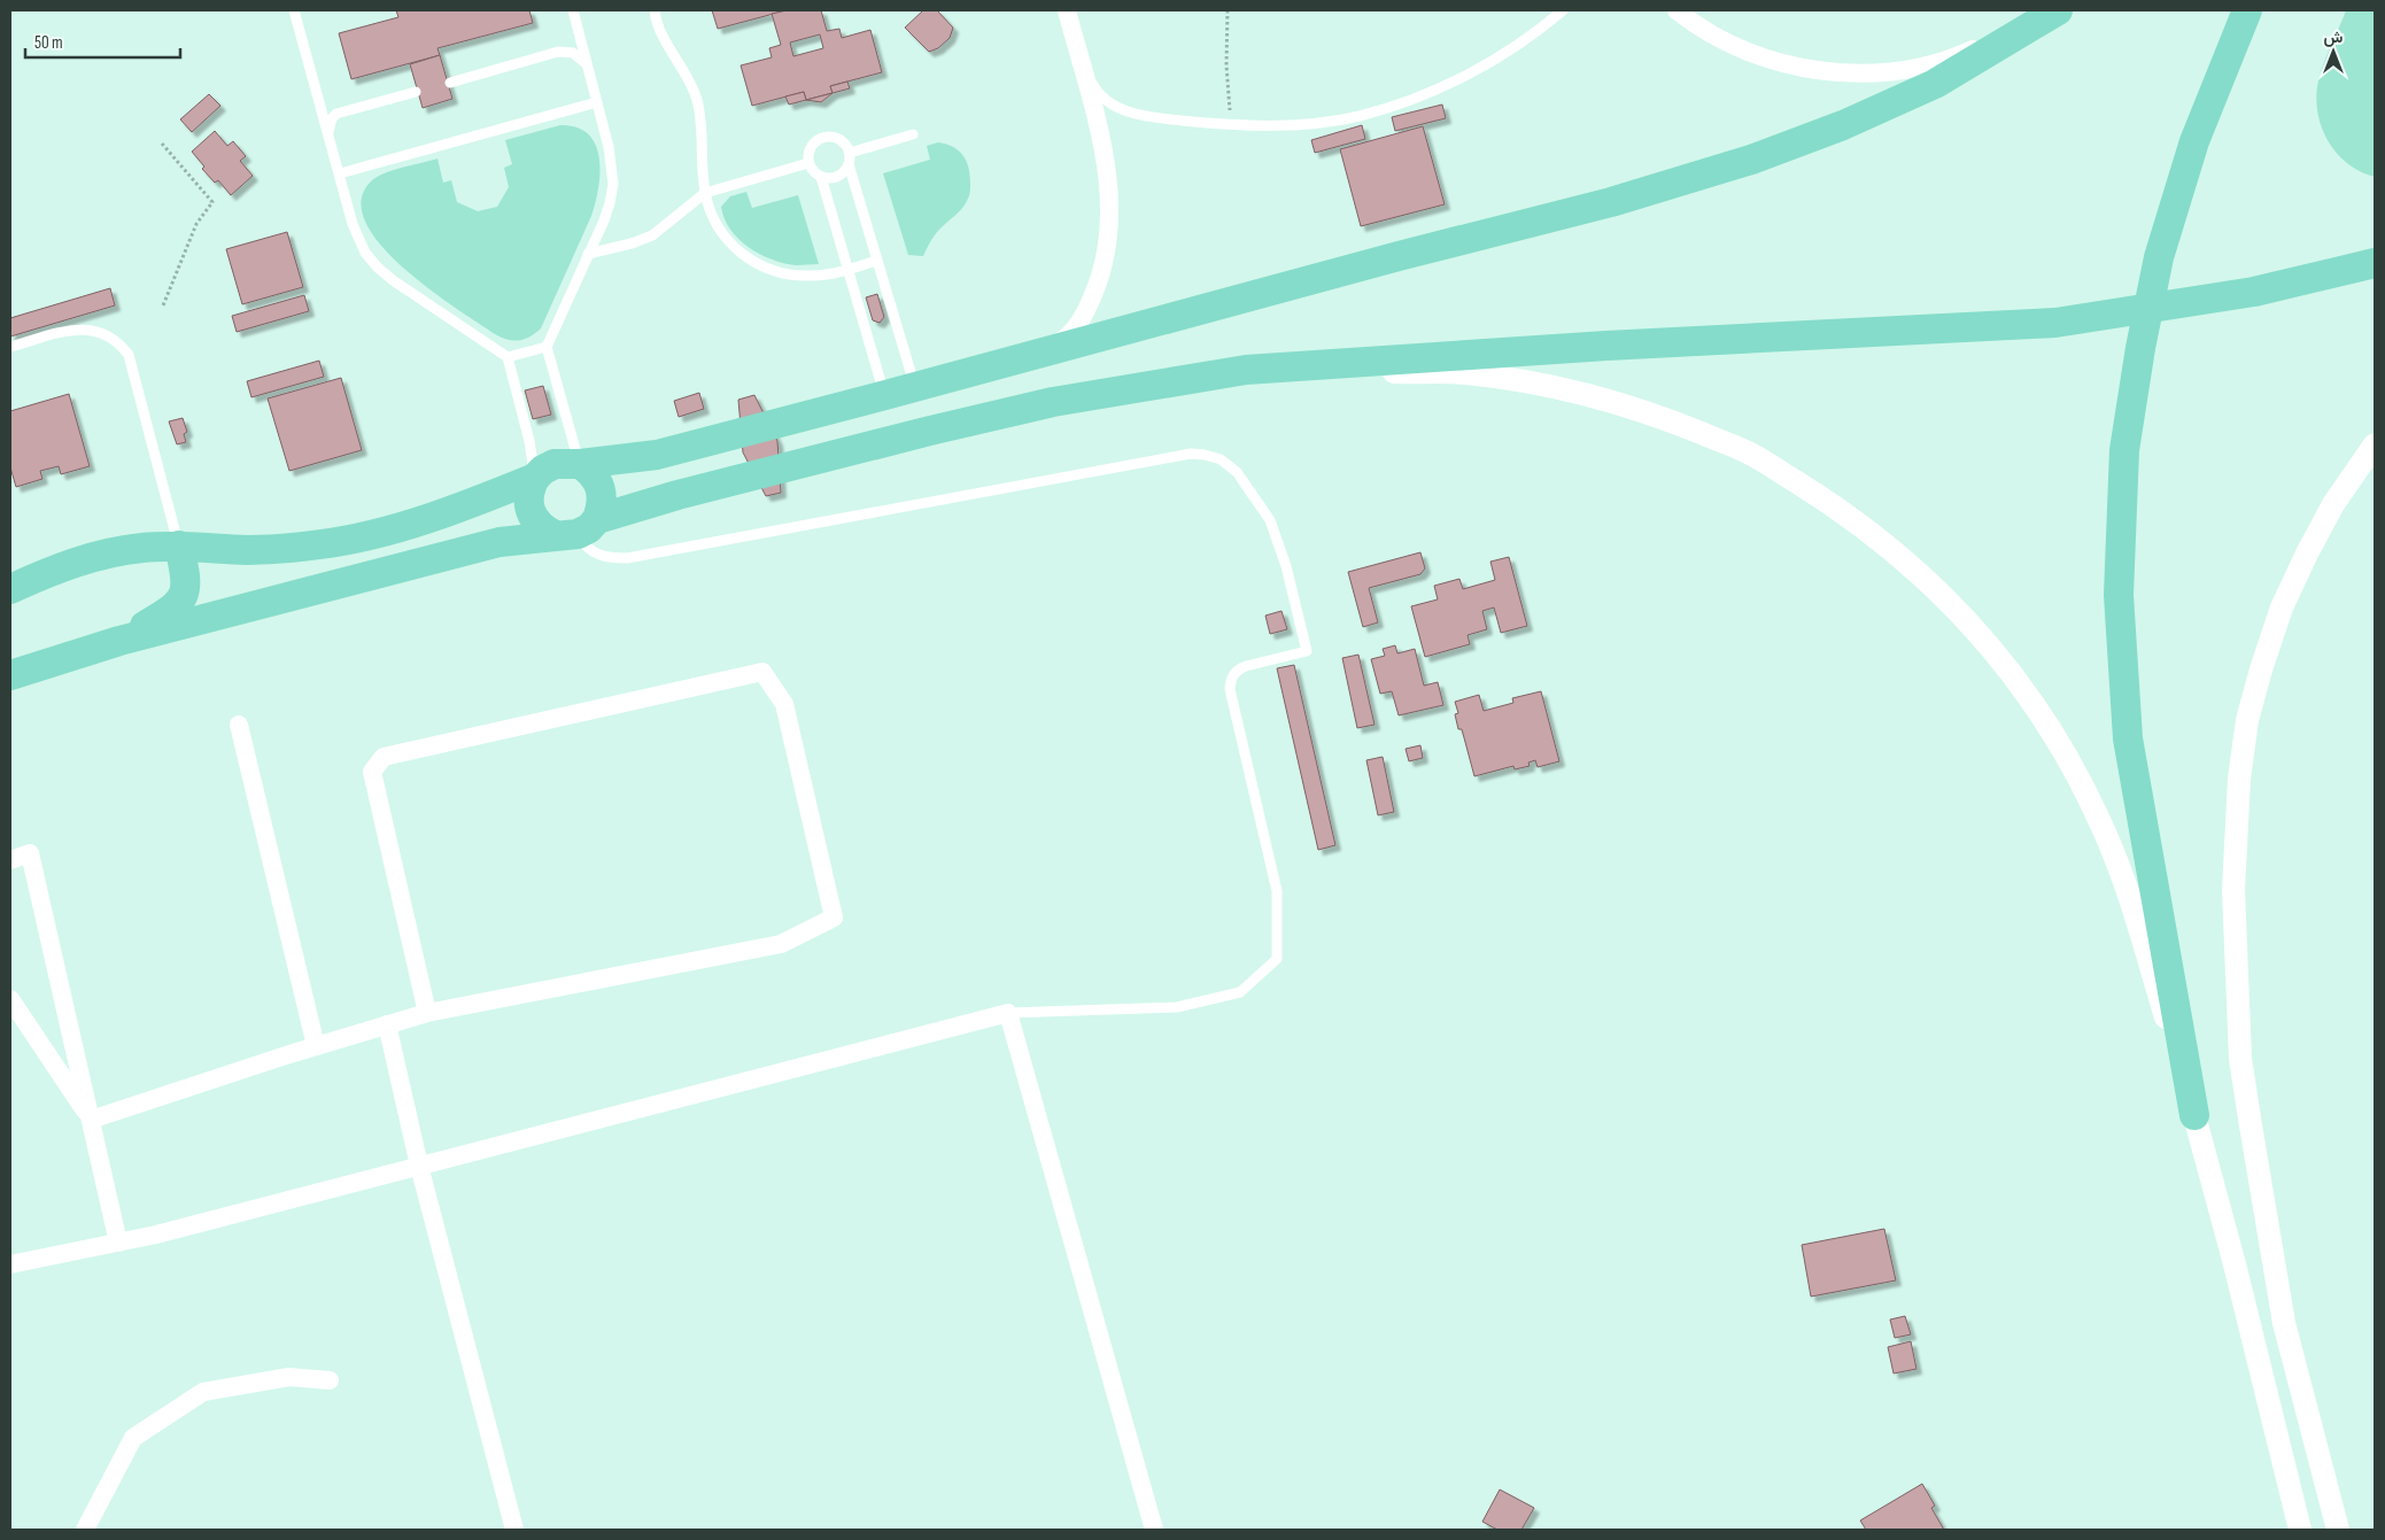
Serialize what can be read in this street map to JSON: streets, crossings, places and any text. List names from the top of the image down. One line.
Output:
{"scale_bar":"50 m","north":"top"}
